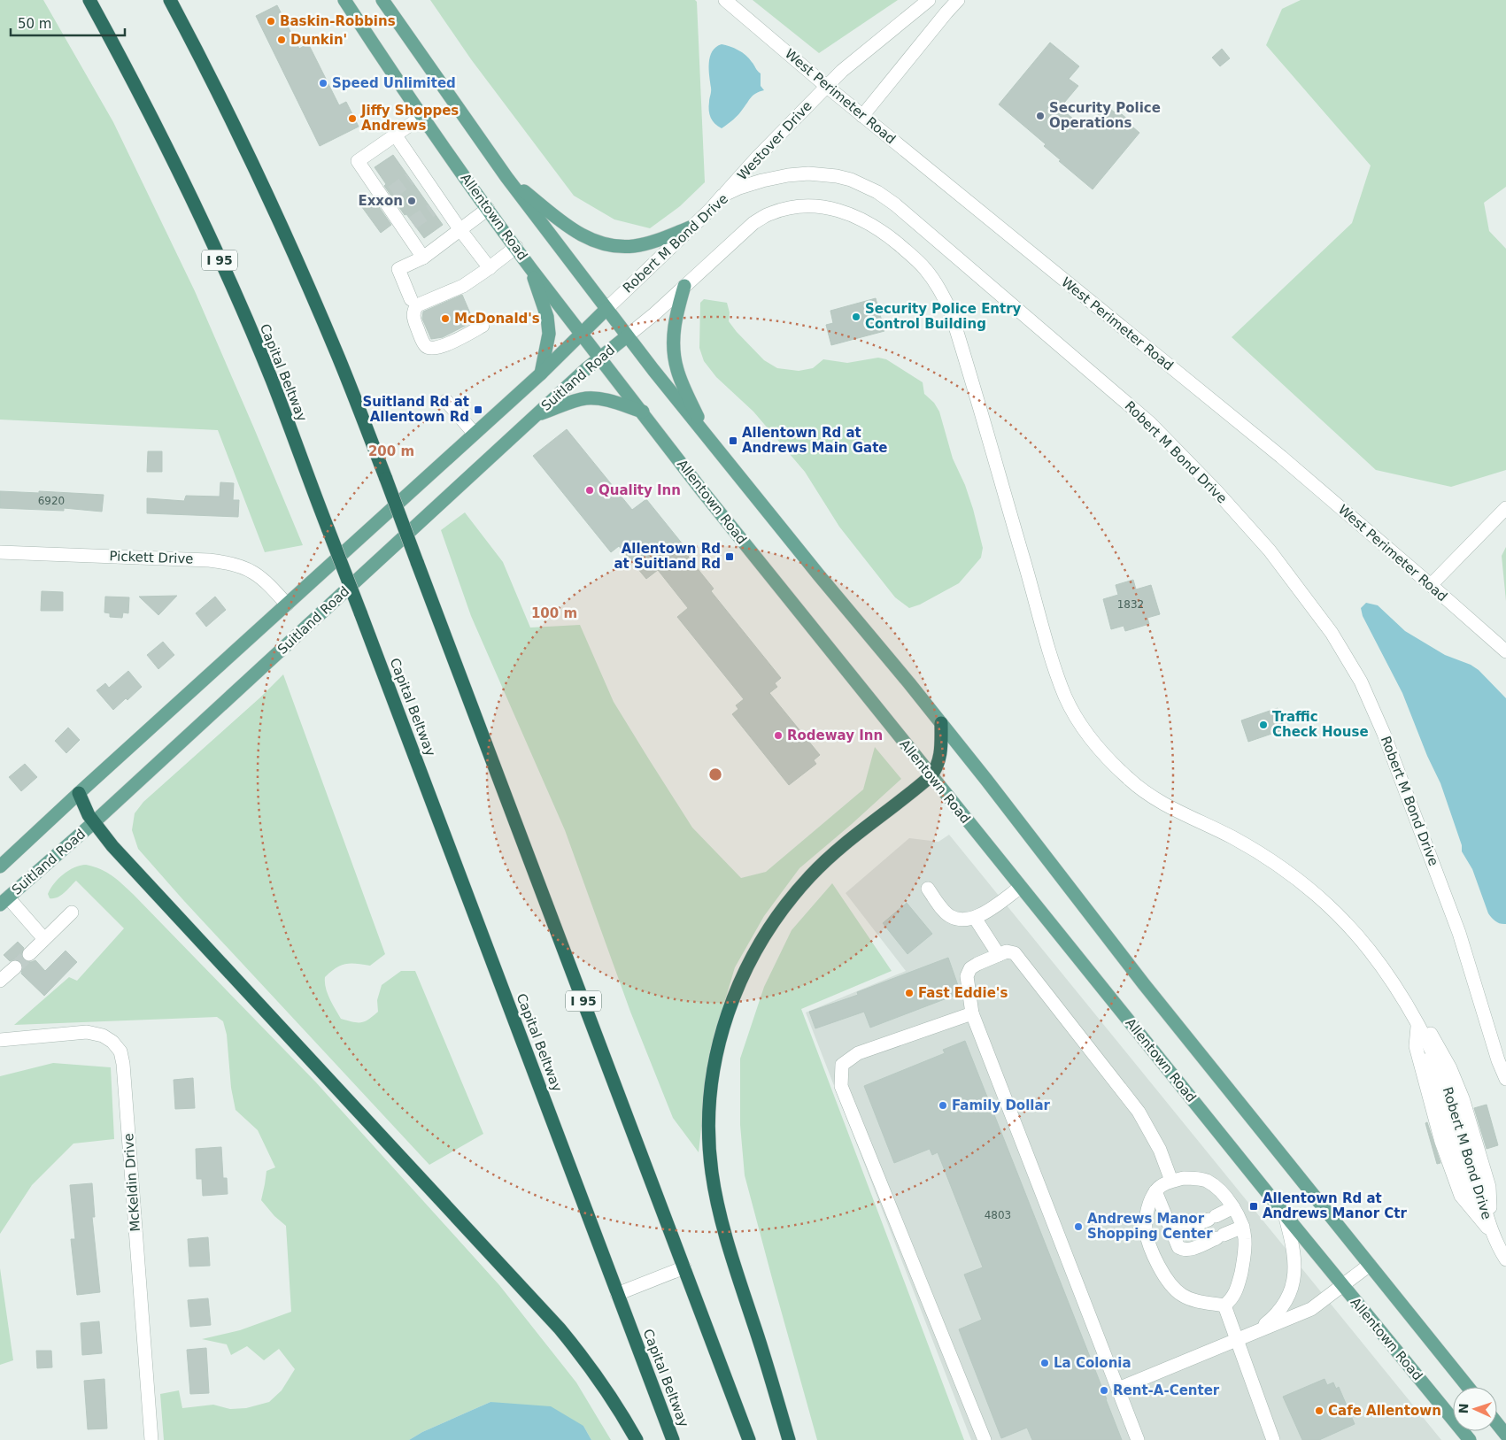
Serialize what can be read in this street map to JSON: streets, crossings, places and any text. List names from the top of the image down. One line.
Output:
{"streets":{"highway":["I 95","Capital Beltway"],"main road":["Allentown Road","Suitland Road"],"street":["West Perimeter Road","Westover Drive","Robert M Bond Drive","Pickett Drive","McKeldin Drive"]},"crossings":[["West Perimeter Road","Westover Drive"],["Westover Drive","Robert M Bond Drive"],["Allentown Road","Suitland Road"],["Robert M Bond Drive","Suitland Road"]],"places":{"other":["Baskin-Robbins","Dunkin'","Speed Unlimited","Security Police Operations","Jiffy Shoppes Andrews","Exxon","Security Police Entry Control Building","McDonald's","Quality Inn","Traffic Check House","Rodeway Inn","Fast Eddie's","Family Dollar","Andrews Manor Shopping Center","La Colonia","Rent-A-Center","Cafe Allentown"],"transit":["Suitland Rd at Allentown Rd","Allentown Rd at Andrews Main Gate","Allentown Rd at Suitland Rd","Allentown Rd at Andrews Manor Ctr"]},"house_numbers":["6920","1832","4803"],"scale_bar":"50 m","north":"left","rings":["200 m","100 m"]}
